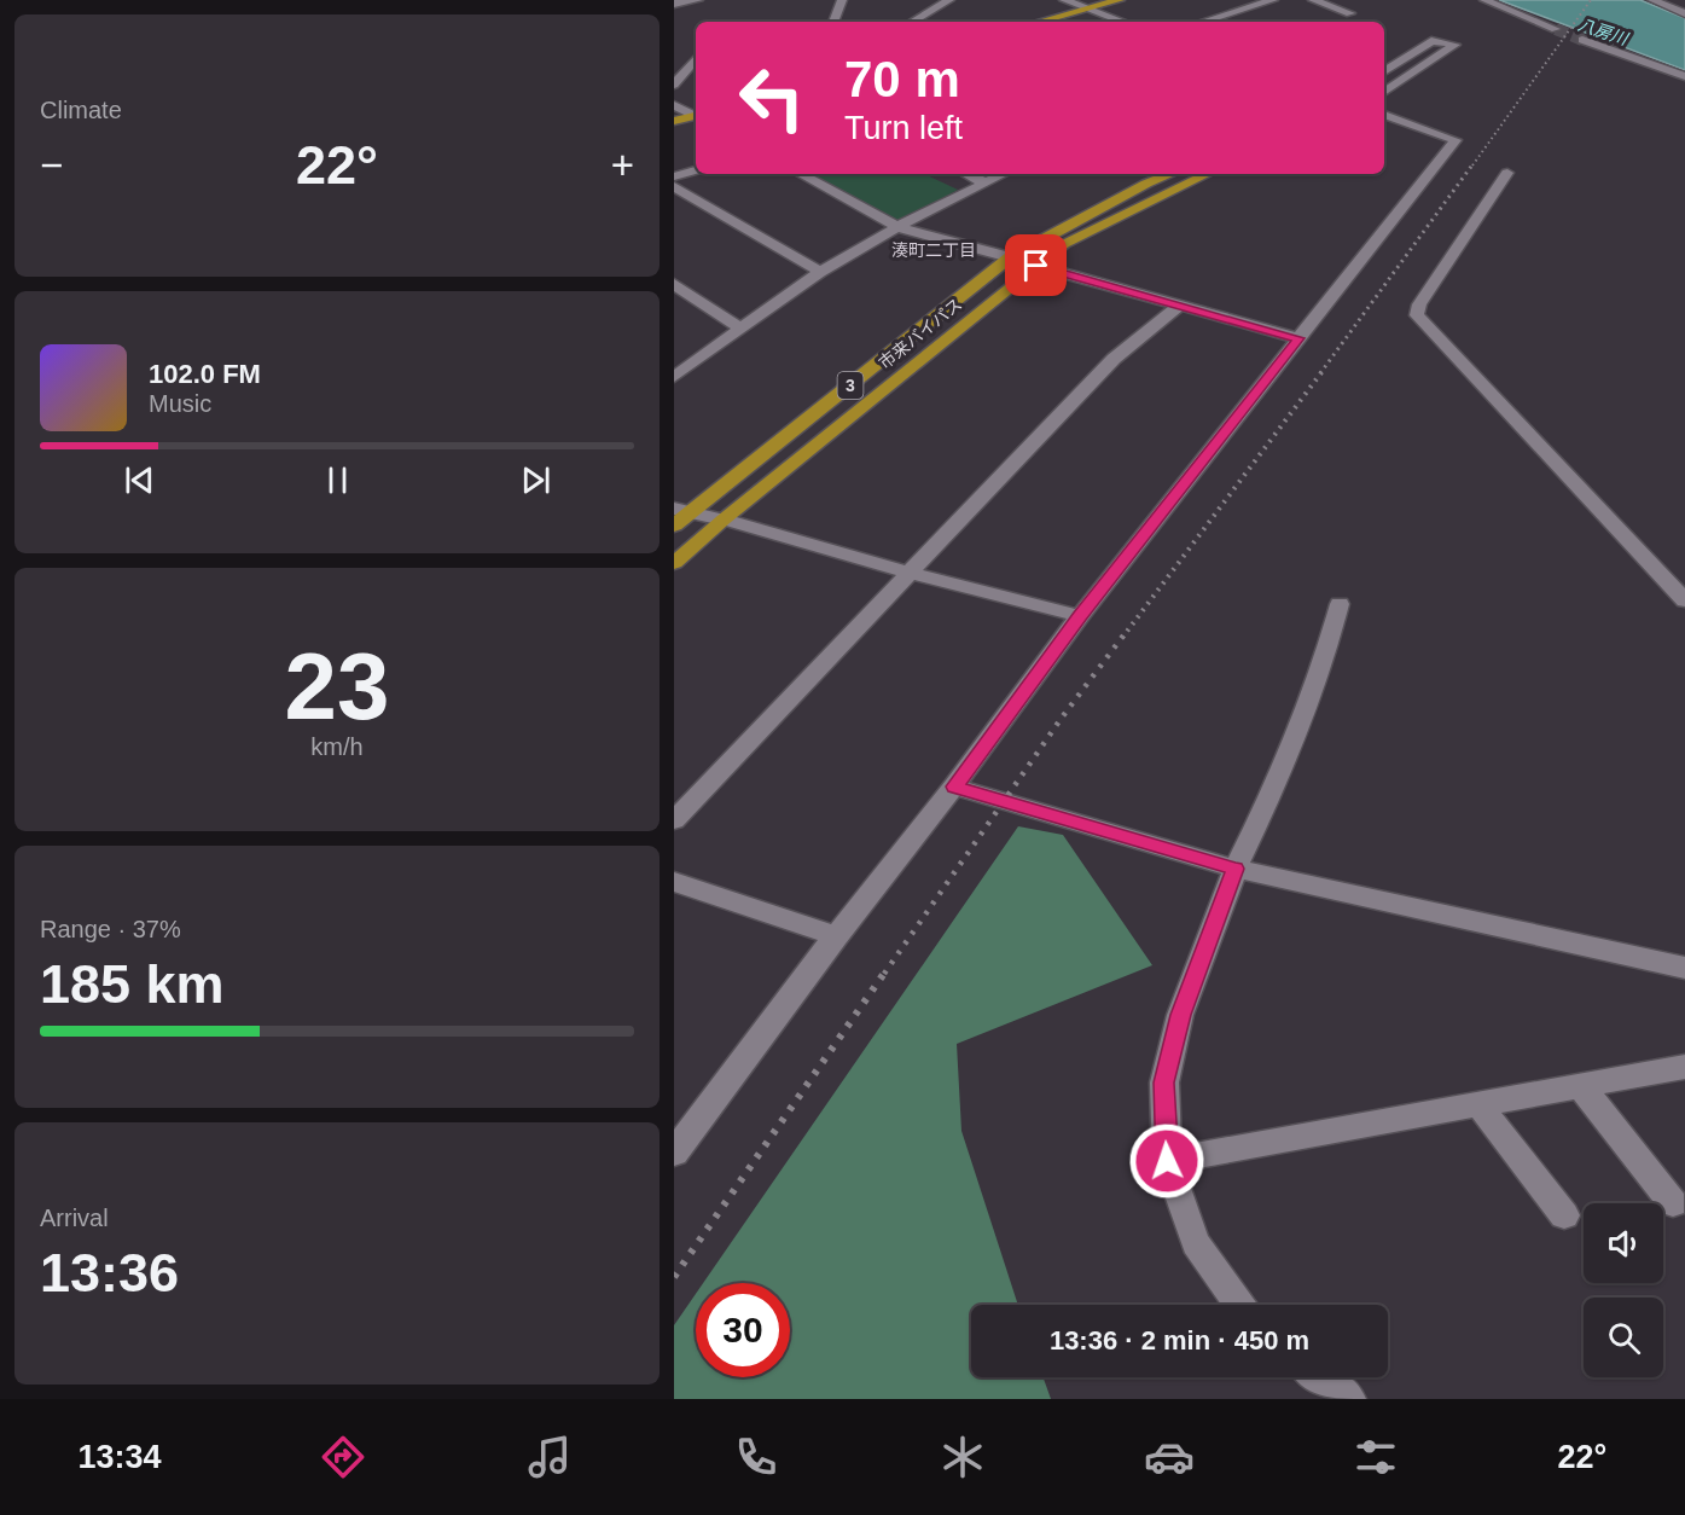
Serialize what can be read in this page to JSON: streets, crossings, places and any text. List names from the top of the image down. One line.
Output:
{"streets":{"highway":["市来バイパス","3"]},"districts":["湊町二丁目"],"water":["八房川"],"page":{"tile":["Climate",["23","km/h"],["Range · 37%","185 km"],["Arrival","13:36"]],"turn":["70 m","Turn left"],"heat":["−","22°","+"],"song":["102.0 FM","Music"],"limit":"30","trip":"13:36 · 2 min · 450 m","tabs":["13:34","22°"]}}
